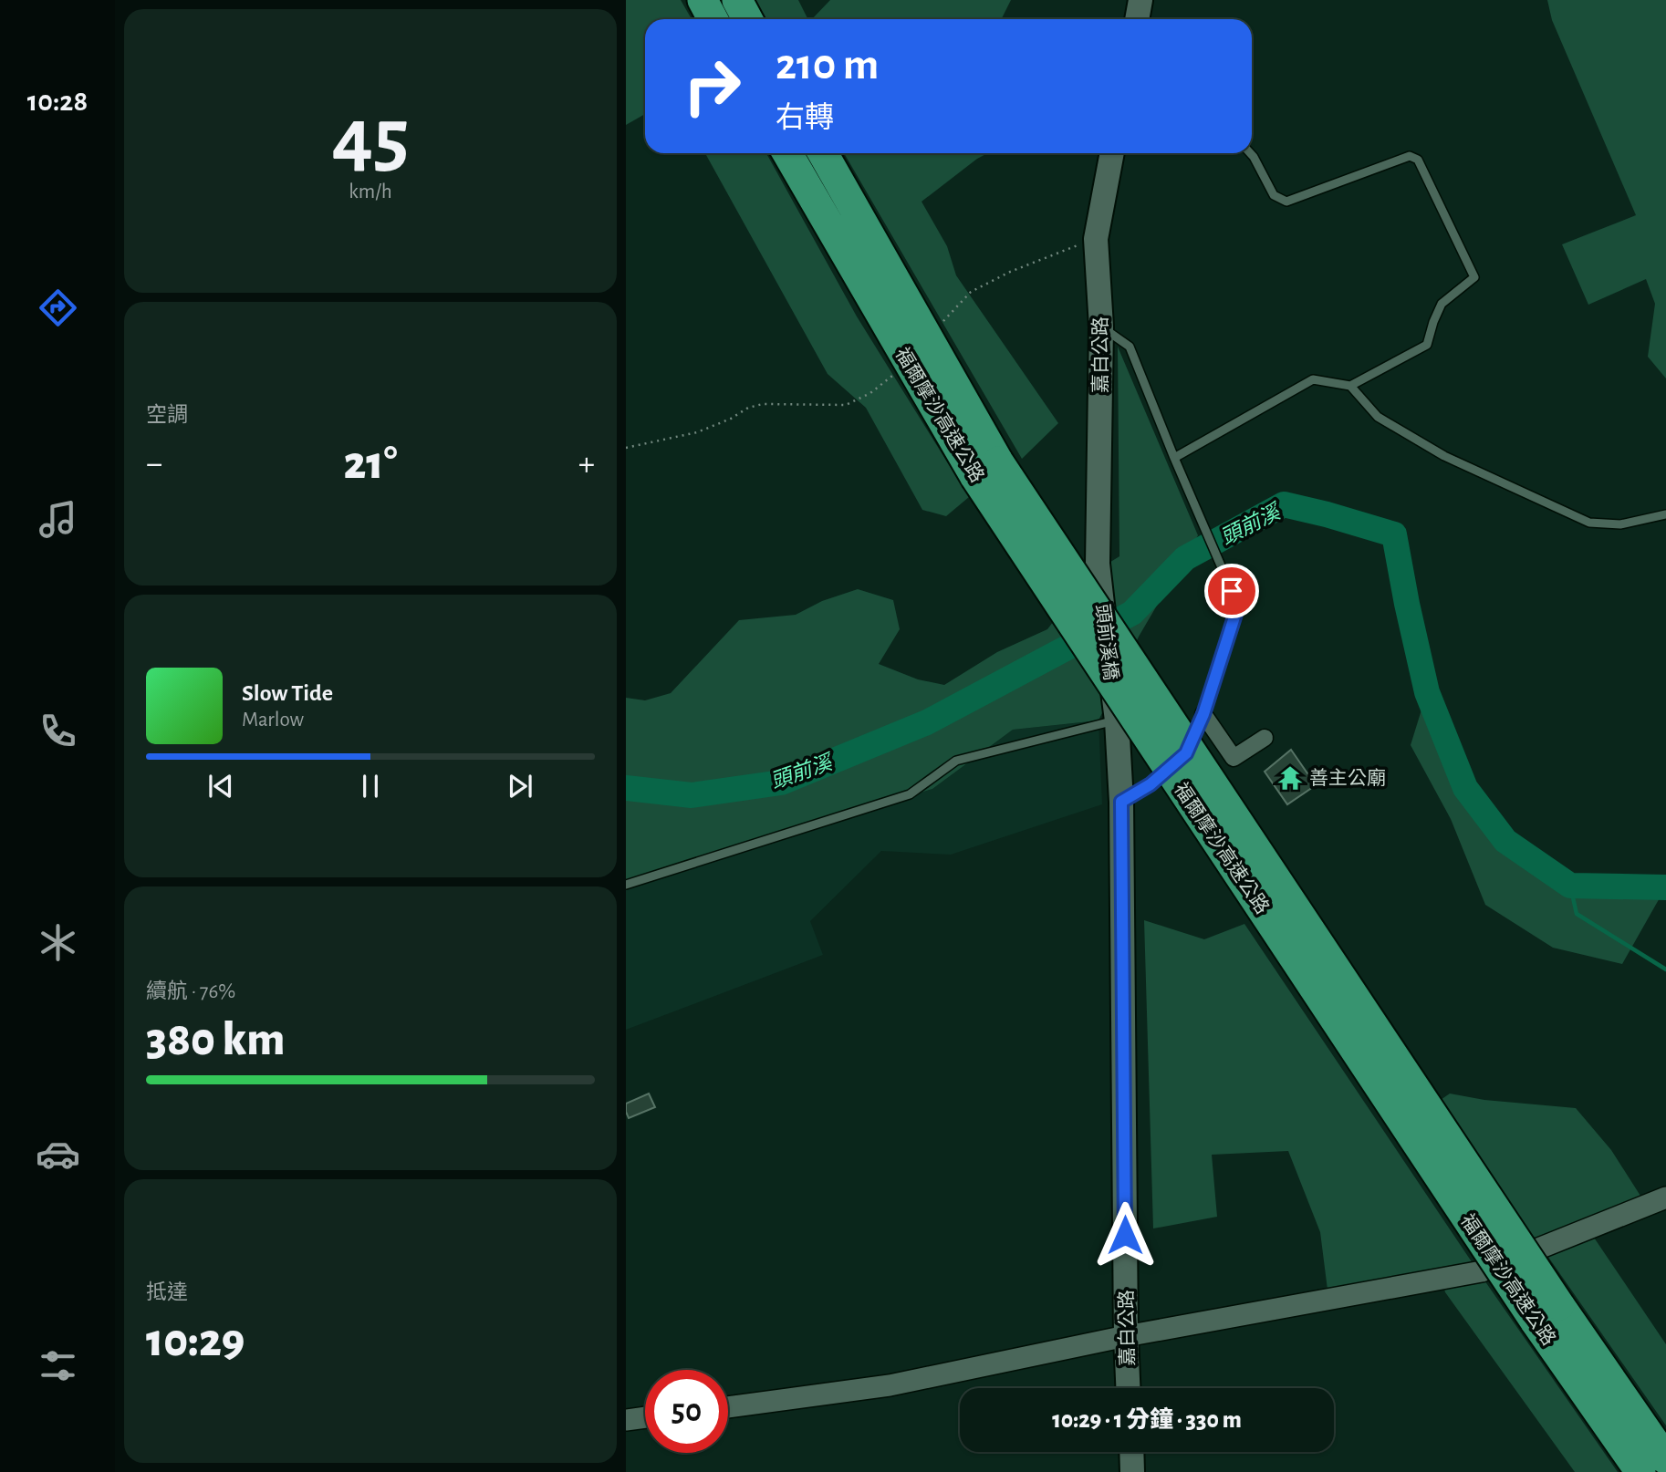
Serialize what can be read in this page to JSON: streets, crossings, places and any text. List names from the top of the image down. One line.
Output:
{"streets":{"highway":["福爾摩沙高速公路"],"main road":["嘉白公路","頭前溪橋"]},"crossings":[["嘉白公路","頭前溪橋"]],"water":["頭前溪"],"places":{"temple":["善主公廟"]},"page":{"tabs":"10:28","tile":[["45","km/h"],"空調",["續航 · 76%","380 km"],["抵達","10:29"]],"turn":["210 m","右轉"],"heat":["−","21°","+"],"song":["Slow Tide","Marlow"],"limit":"50","trip":"10:29 · 1 分鐘 · 330 m"}}
